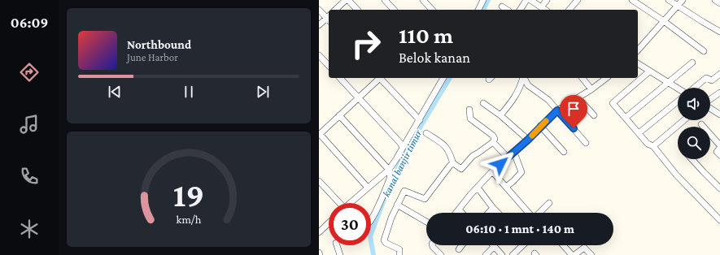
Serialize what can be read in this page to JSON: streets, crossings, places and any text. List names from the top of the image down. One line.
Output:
{"water":["kanal banjir timur"],"page":{"tabs":"06:09","turn":["110 m","Belok kanan"],"song":["Northbound","June Harbor"],"limit":"30","trip":"06:10 · 1 mnt · 140 m","gauge":["19","km/h"]}}
